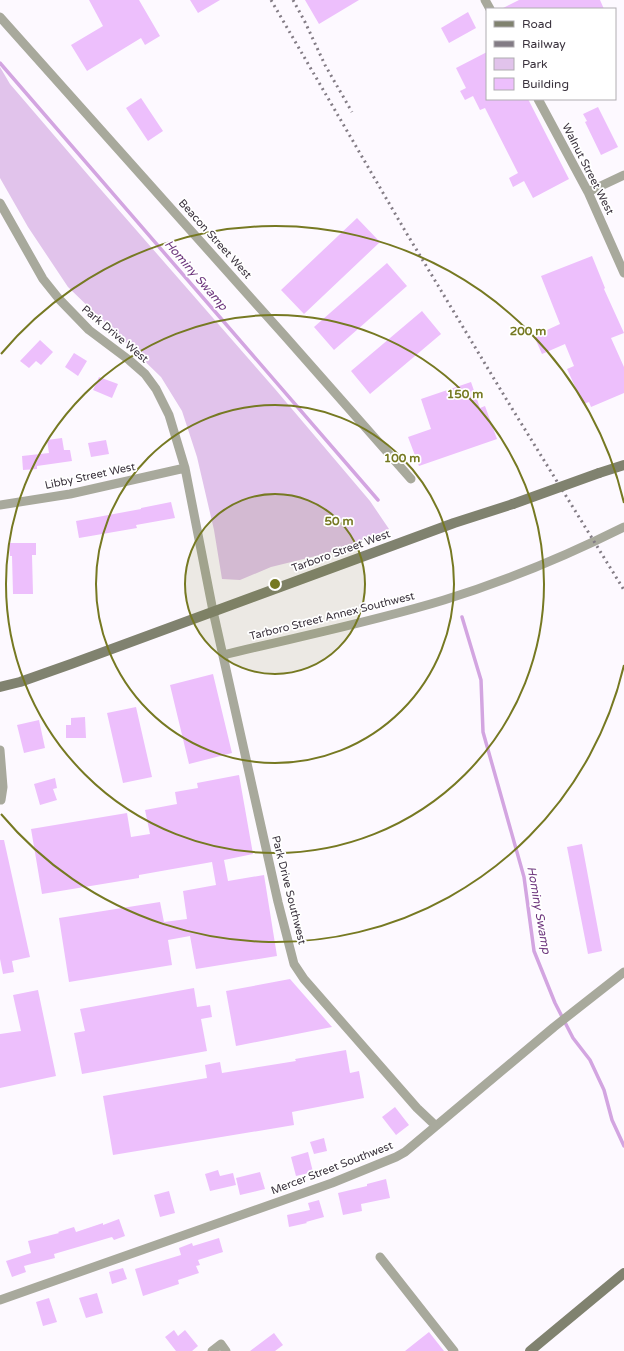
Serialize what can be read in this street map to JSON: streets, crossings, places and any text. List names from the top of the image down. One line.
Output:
{"streets":{"main road":["Tarboro Street West"],"street":["Walnut Street West","Beacon Street West","Park Drive West","Libby Street West","Tarboro Street Annex Southwest","Park Drive Southwest","Mercer Street Southwest"]},"crossings":[["Park Drive West","Libby Street West"],["Park Drive West","Tarboro Street West"],["Park Drive West","Park Drive Southwest"],["Tarboro Street West","Park Drive Southwest"],["Tarboro Street Annex Southwest","Park Drive Southwest"],["Park Drive Southwest","Mercer Street Southwest"]],"water":["Hominy Swamp"],"legend":["Road","Railway","Park","Building"],"rings":["200 m","150 m","100 m","50 m"]}
